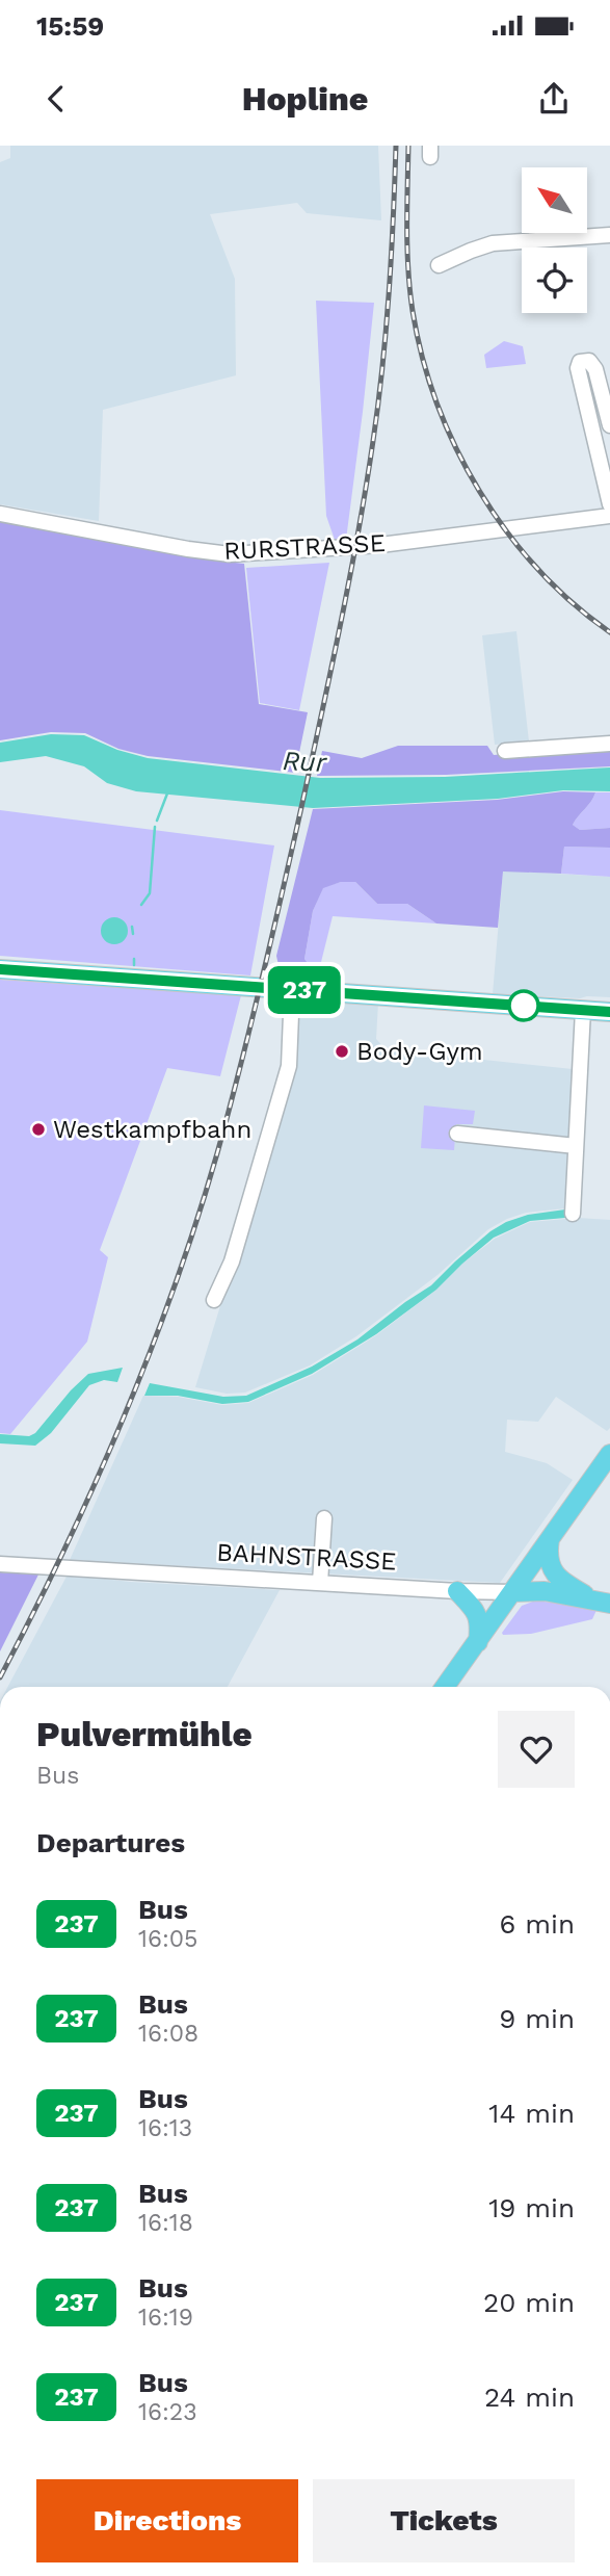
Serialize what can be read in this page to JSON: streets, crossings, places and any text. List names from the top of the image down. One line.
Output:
{"streets":{"main road":["BAHNSTRASSE"],"street":["RURSTRASSE"]},"water":["Rur"],"places":["Body-Gym","Westkampfbahn"],"lines":["bus line 237"],"north":"top left","page":{"status":"15:59","header":"Hopline","on_map":"237","heading":[["Pulvermühle","Bus"],"Departures"],"list":[{"mark":"237","name":"Bus","note":"16:05","value":"6 min"},{"mark":"237","name":"Bus","note":"16:08","value":"9 min"},{"mark":"237","name":"Bus","note":"16:13","value":"14 min"},{"mark":"237","name":"Bus","note":"16:18","value":"19 min"},{"mark":"237","name":"Bus","note":"16:19","value":"20 min"},{"mark":"237","name":"Bus","note":"16:23","value":"24 min"}],"buttons":["Directions","Tickets"]}}
